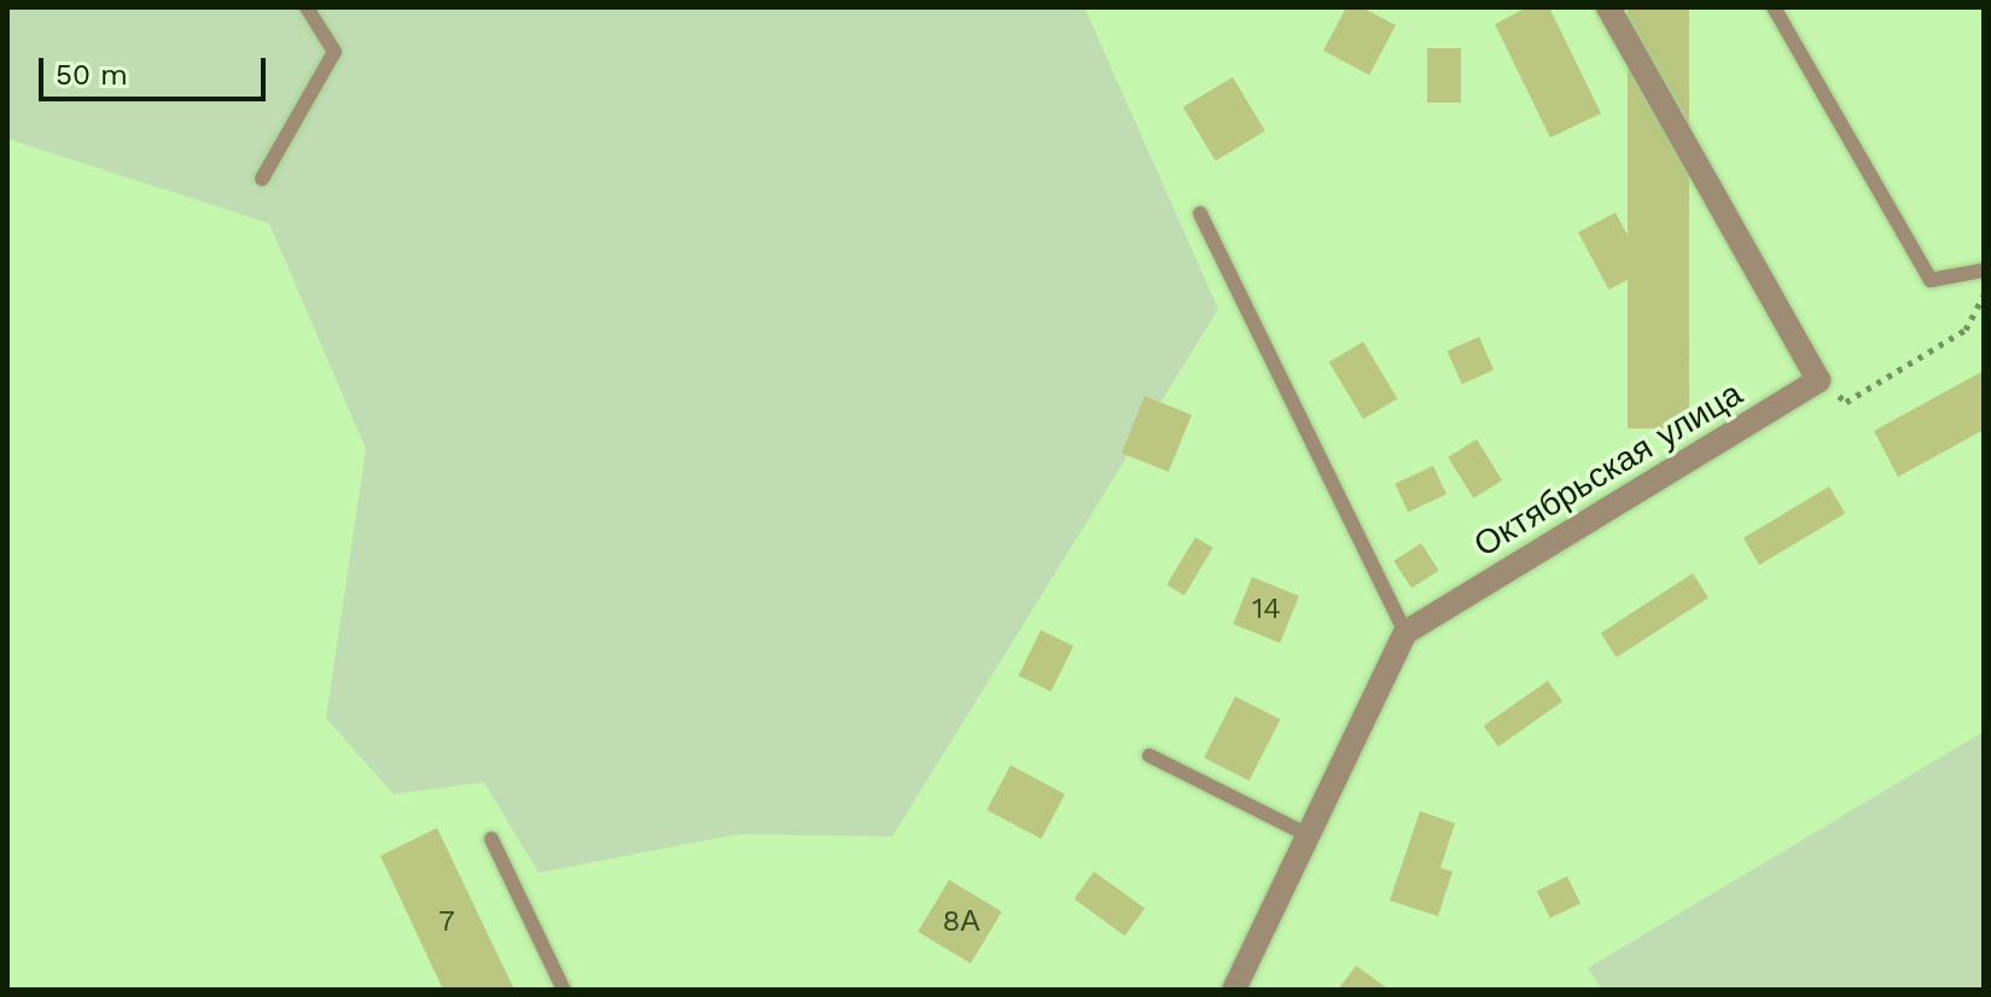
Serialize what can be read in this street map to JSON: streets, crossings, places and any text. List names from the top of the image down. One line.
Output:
{"streets":{"street":["Октябрьская улица"]},"house_numbers":["14","7","8А"],"scale_bar":"50 m"}
